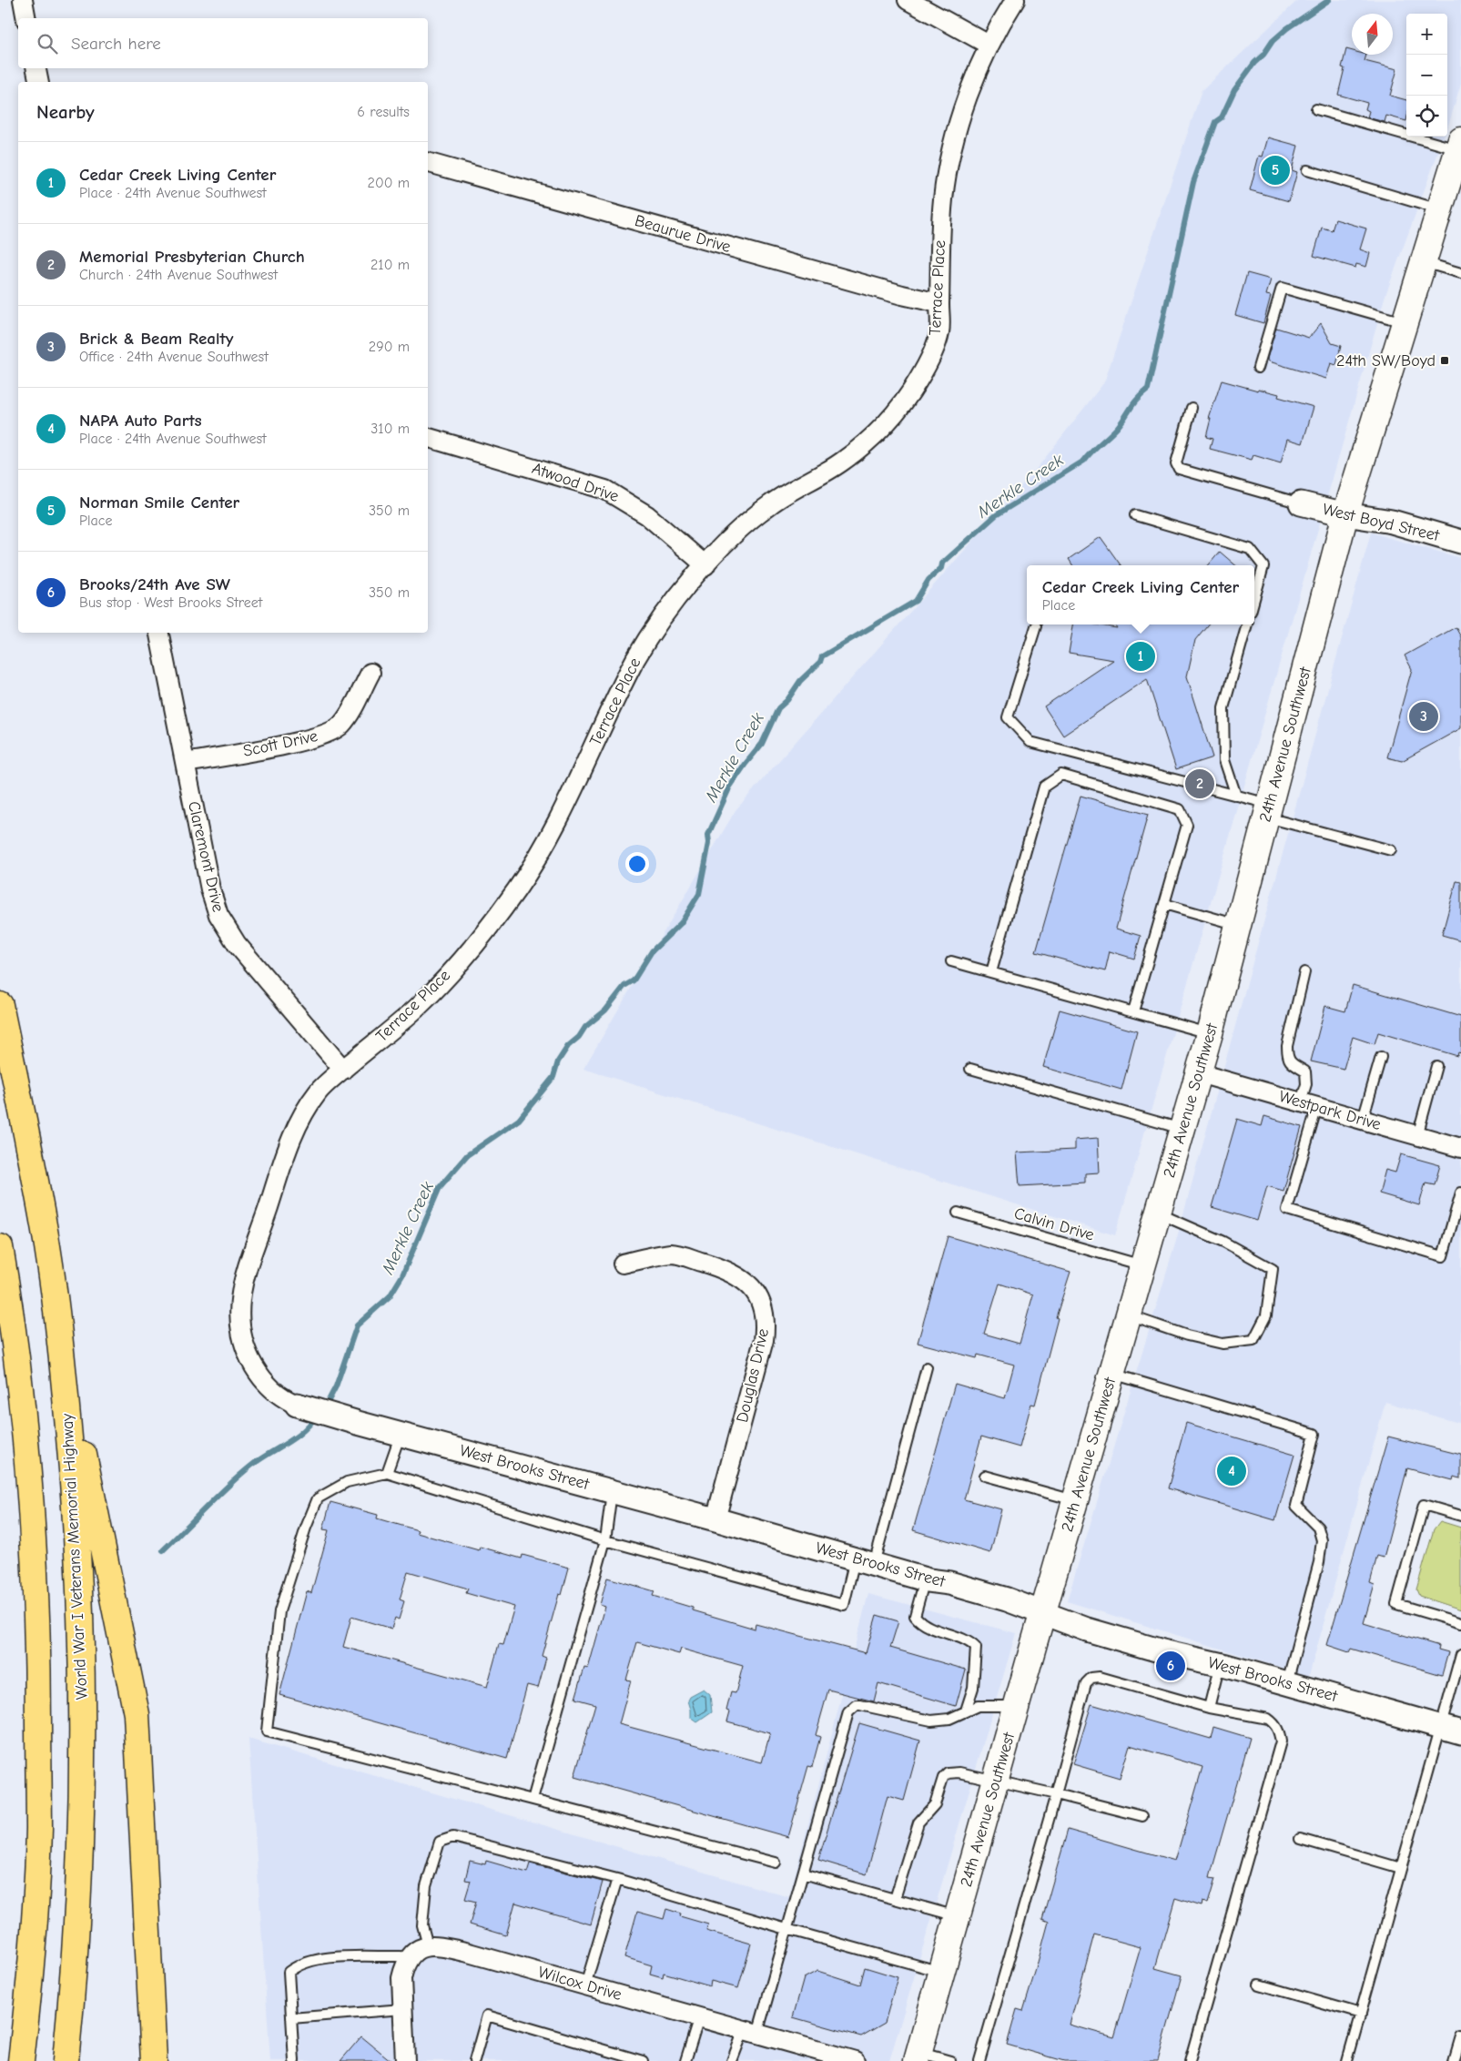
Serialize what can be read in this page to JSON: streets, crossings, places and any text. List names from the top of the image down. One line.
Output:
{"streets":{"highway":["World War I Veterans Memorial Highway"],"main road":["24th Avenue Southwest"],"street":["Beaurue Drive","Terrace Place","Atwood Drive","West Boyd Street","Scott Drive","Claremont Drive","Westpark Drive","Douglas Drive","West Brooks Street","Wilcox Drive"],"lane":["Calvin Drive"]},"crossings":[["Beaurue Drive","Terrace Place"],["Terrace Place","Atwood Drive"],["Terrace Place","Claremont Drive"],["Terrace Place","West Brooks Street"],["West Boyd Street","24th Avenue Southwest"],["Scott Drive","Claremont Drive"],["24th Avenue Southwest","Westpark Drive"],["24th Avenue Southwest","Calvin Drive"],["24th Avenue Southwest","West Brooks Street"],["Douglas Drive","West Brooks Street"]],"water":["Merkle Creek"],"places":{"transit":["24th SW/Boyd"]},"north":"top","page":{"map_buttons":["+","−"],"search":"Search here","heading":["Nearby","6 results"],"list":[{"mark":"1","name":"Cedar Creek Living Center","note":"Place · 24th Avenue Southwest","value":"200 m"},{"mark":"2","name":"Memorial Presbyterian Church","note":"Church · 24th Avenue Southwest","value":"210 m"},{"mark":"3","name":"Brick & Beam Realty","note":"Office · 24th Avenue Southwest","value":"290 m"},{"mark":"4","name":"NAPA Auto Parts","note":"Place · 24th Avenue Southwest","value":"310 m"},{"mark":"5","name":"Norman Smile Center","note":"Place","value":"350 m"},{"mark":"6","name":"Brooks/24th Ave SW","note":"Bus stop · West Brooks Street","value":"350 m"}],"pins":["5","1","3","2","4","6"],"popup":["Cedar Creek Living Center","Place"]}}
